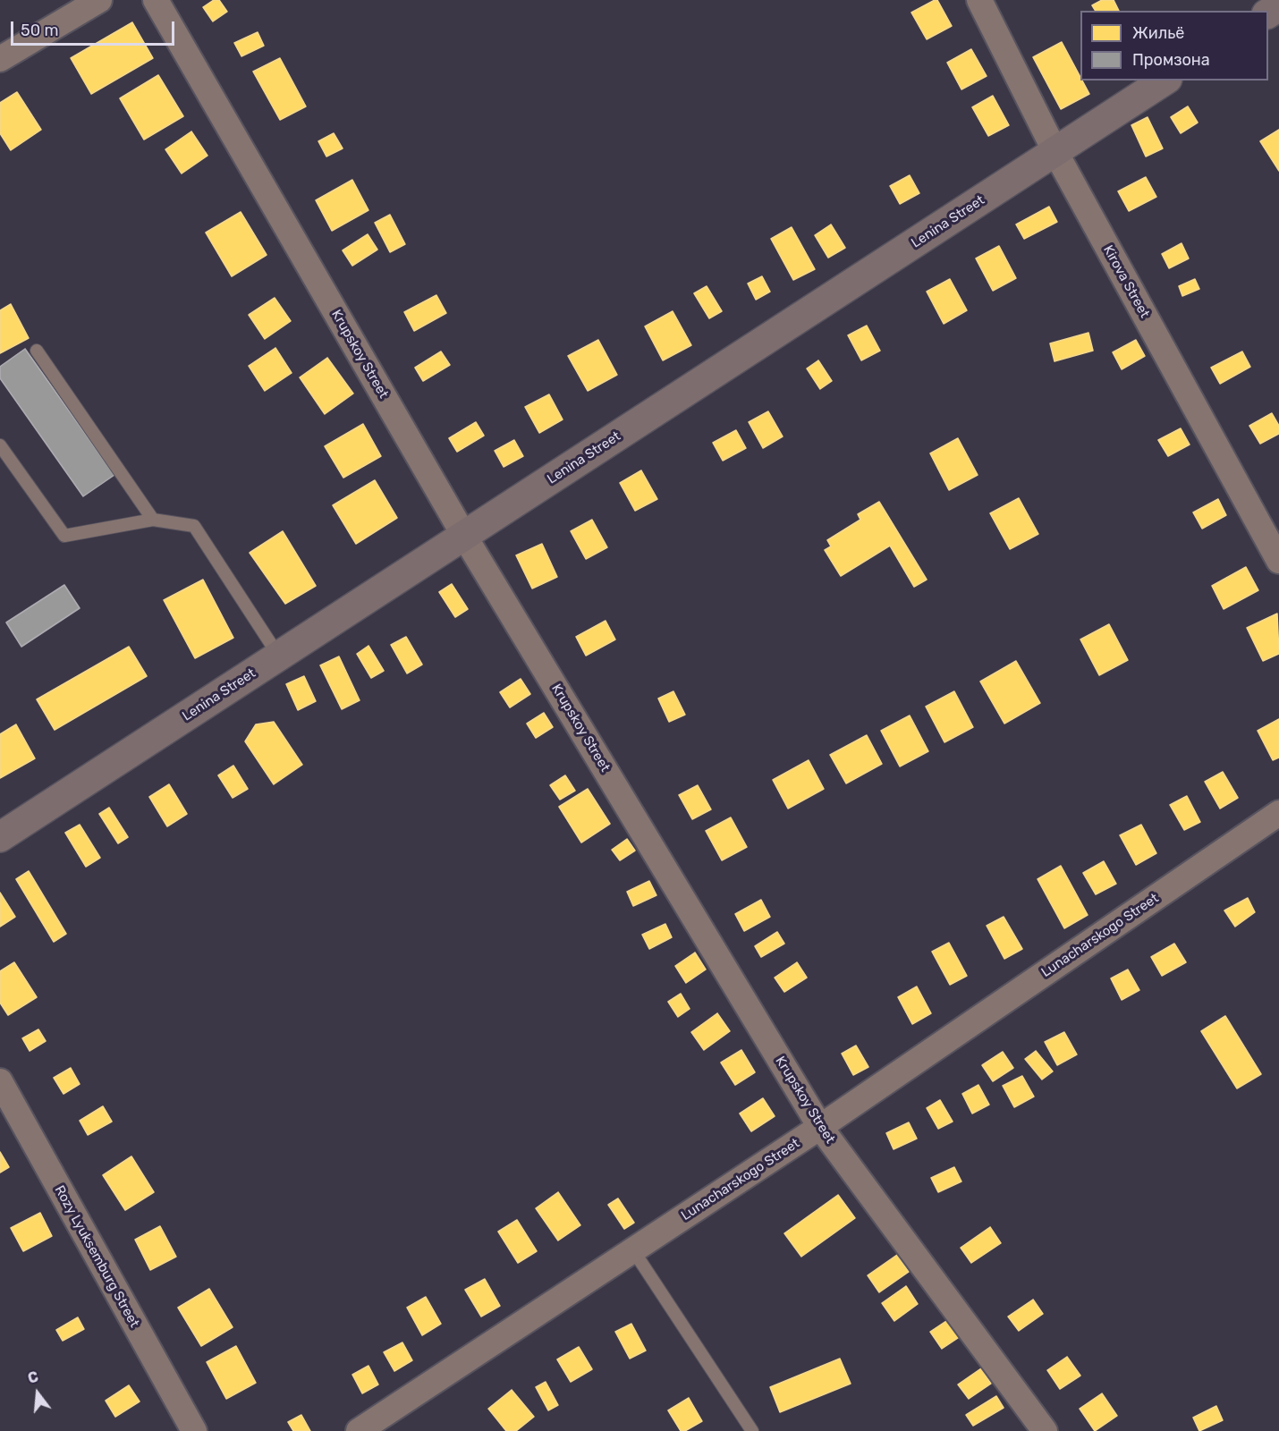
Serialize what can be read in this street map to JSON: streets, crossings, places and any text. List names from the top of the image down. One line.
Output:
{"streets":{"street":["Lenina Street","Kirova Street","Krupskoy Street","Lunacharskogo Street","Rozy Lyuksemburg Street"]},"crossings":[["Lenina Street","Kirova Street"],["Lenina Street","Krupskoy Street"],["Krupskoy Street","Lunacharskogo Street"]],"legend":["Жильё","Промзона"],"scale_bar":"50 m","north":"top"}
